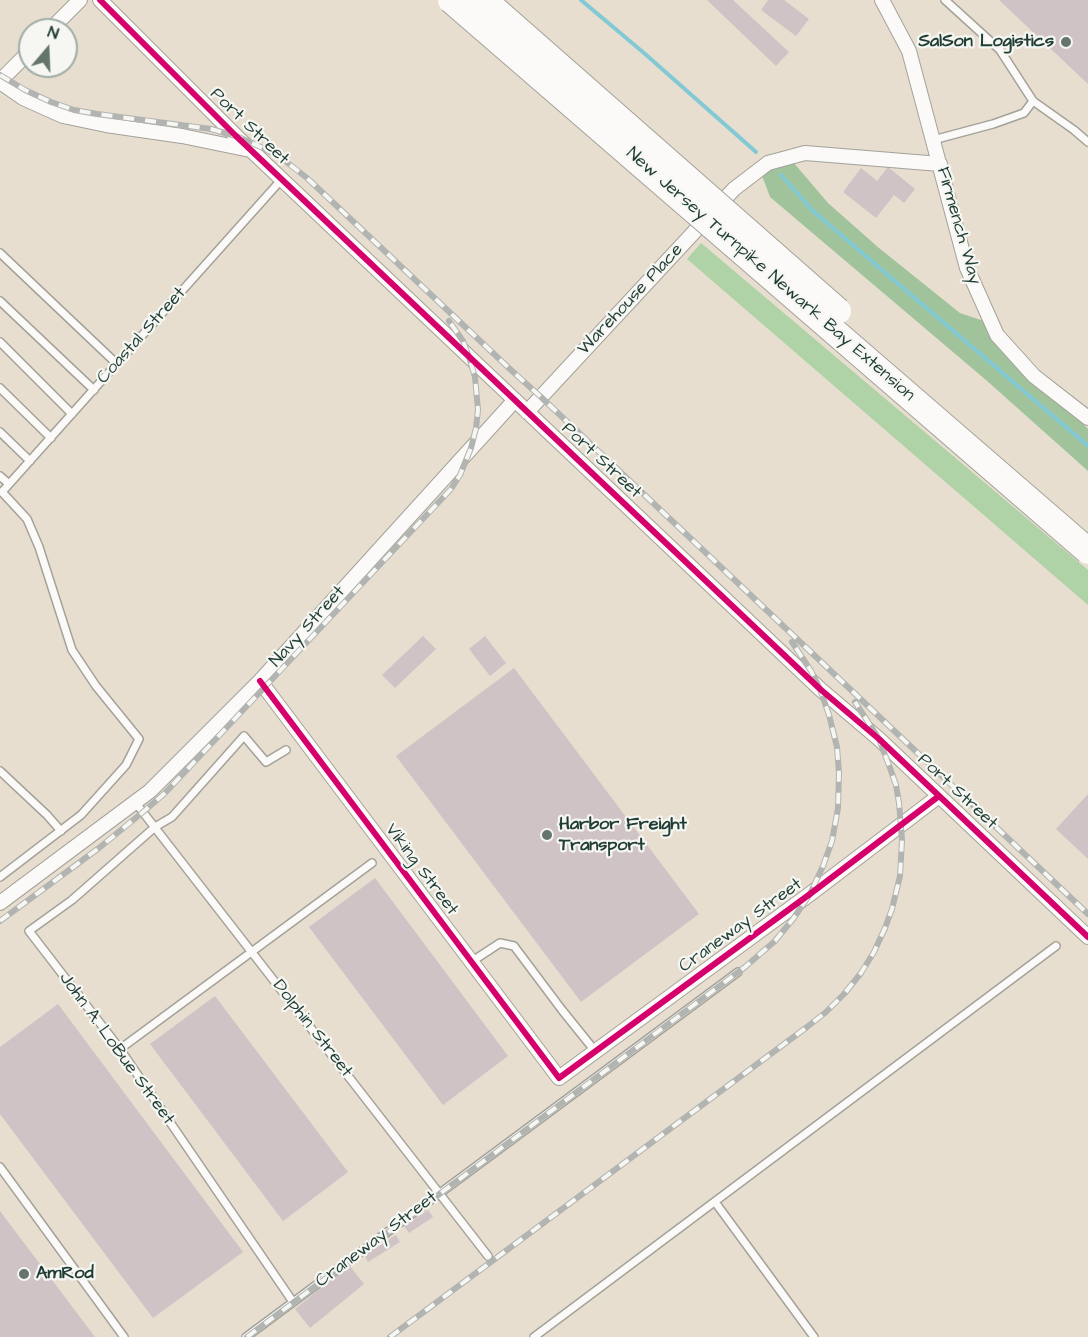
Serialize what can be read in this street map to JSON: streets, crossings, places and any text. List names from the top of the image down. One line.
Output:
{"streets":{"highway":["New Jersey Turnpike Newark Bay Extension"],"street":["Port Street","Firmench Way","Warehouse Place","Navy Street","Viking Street","Craneway Street"],"lane":["Coastal Street","Dolphin Street","John A. LoBue Street"]},"crossings":[["Port Street","Warehouse Place"],["Port Street","Coastal Street"],["Port Street","Navy Street"],["Port Street","Craneway Street"],["Firmench Way","Warehouse Place"],["Navy Street","Viking Street"],["Navy Street","Dolphin Street"],["Viking Street","Craneway Street"],["Craneway Street","Dolphin Street"],["Craneway Street","John A. LoBue Street"],["Dolphin Street","John A. LoBue Street"]],"places":["SalSon Logistics","Harbor Freight Transport","AmRod"],"north":"top"}
